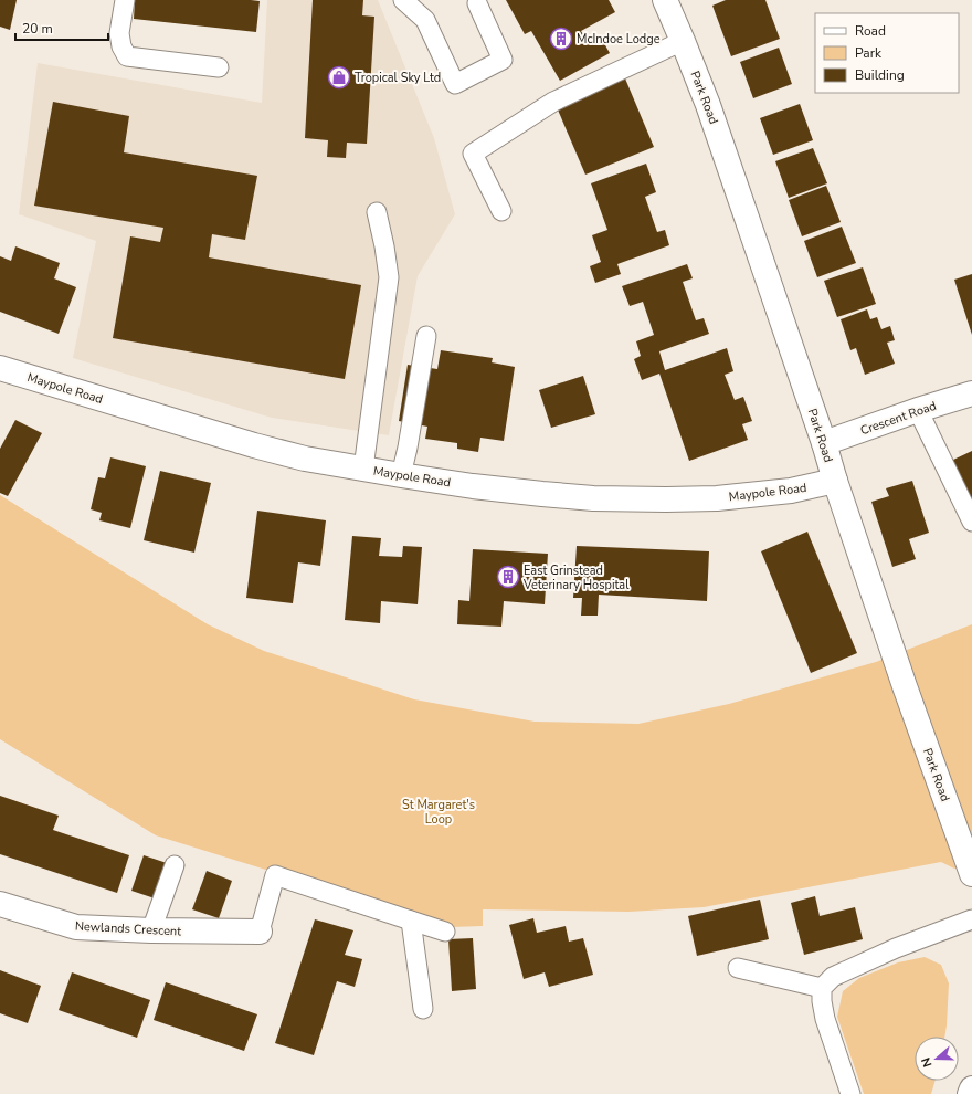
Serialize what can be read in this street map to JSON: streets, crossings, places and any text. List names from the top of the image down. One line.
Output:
{"streets":{"street":["Park Road","Maypole Road","Crescent Road","Newlands Crescent"]},"crossings":[["Park Road","Maypole Road"],["Park Road","Crescent Road"]],"parks":["St Margaret's Loop"],"places":{"building":["McIndoe Lodge","East Grinstead Veterinary Hospital"],"shop":["Tropical Sky Ltd"]},"legend":["Road","Park","Building"],"scale_bar":"20 m","north":"left"}
